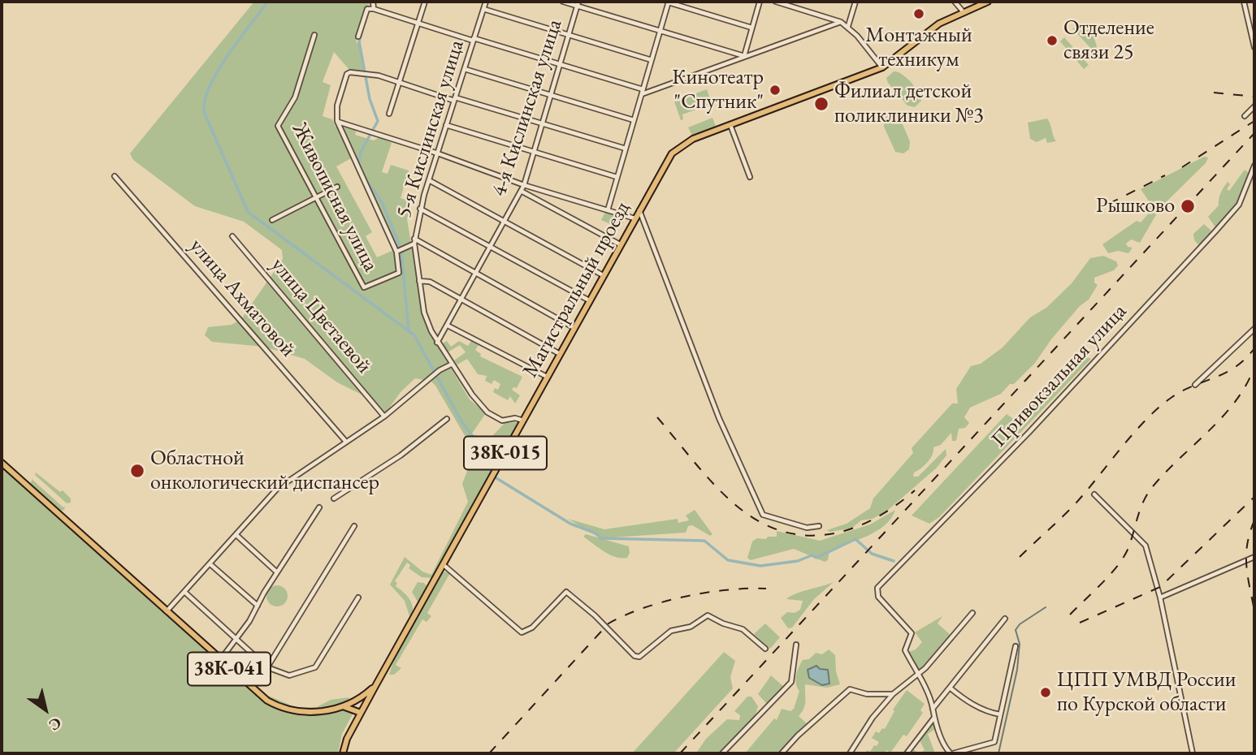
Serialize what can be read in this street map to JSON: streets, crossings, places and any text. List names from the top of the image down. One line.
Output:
{"streets":{"main road":["Магистральный проезд","38К-015","38К-041"],"street":["4-я Кислинская улица","5-я Кислинская улица","Живописная улица","улица Ахматовой","улица Цветаевой","Привокзальная улица"]},"crossings":[["4-я Кислинская улица","5-я Кислинская улица"],["5-я Кислинская улица","Магистральный проезд"],["Магистральный проезд","38К-041"]],"places":["Монтажный техникум","Отделение связи 25","Кинотеатр \"Спутник\"","Филиал детской поликлиники №3","Рышково","Областной онкологический диспансер","ЦПП УМВД России по Курской области"],"north":"bottom right"}
